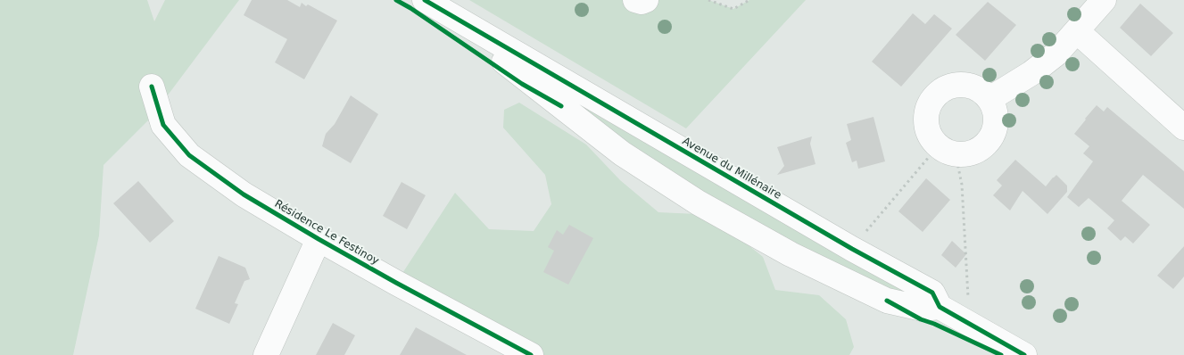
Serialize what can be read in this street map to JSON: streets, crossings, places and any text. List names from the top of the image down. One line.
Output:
{"streets":{"street":["Avenue du Millénaire","Résidence Le Festinoy"]}}
